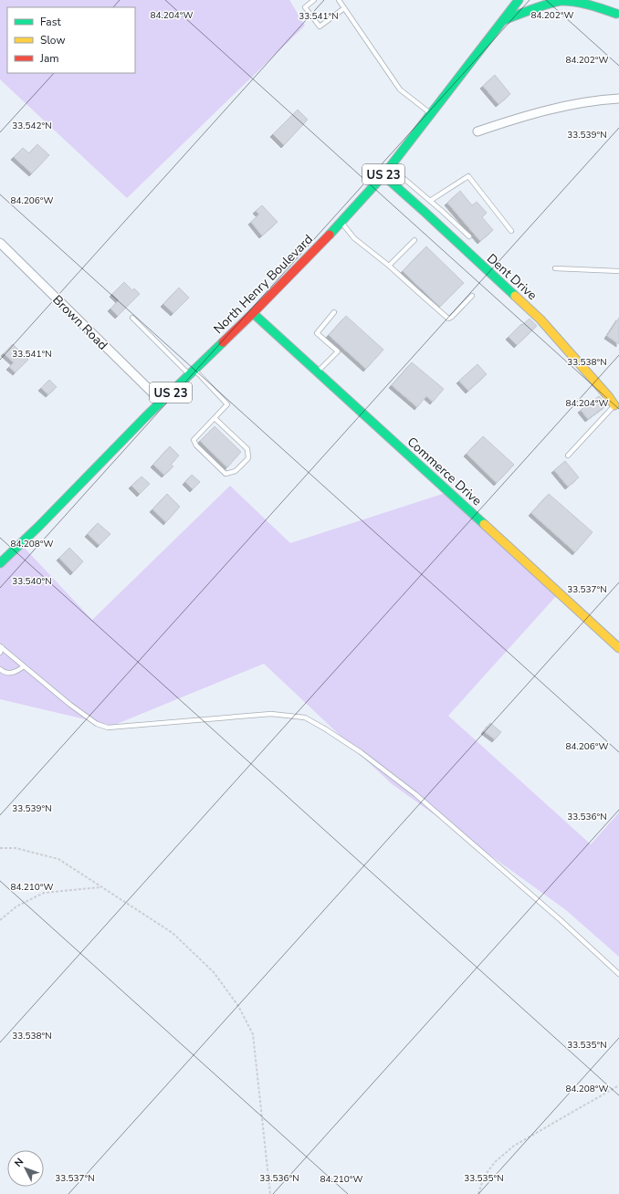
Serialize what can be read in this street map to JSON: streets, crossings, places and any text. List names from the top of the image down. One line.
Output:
{"streets":{"main road":["US 23","Dent Drive","North Henry Boulevard","Commerce Drive"],"street":["Brown Road"]},"crossings":[["Dent Drive","North Henry Boulevard"],["North Henry Boulevard","Brown Road"],["North Henry Boulevard","Commerce Drive"]],"legend":["Fast","Slow","Jam"],"north":"top left","coordinates":["84.204°W","84.202°W","33.541°N","33.542°N","33.539°N","84.206°W","33.538°N","84.208°W","33.540°N","33.537°N","33.536°N","84.210°W","33.535°N"]}
